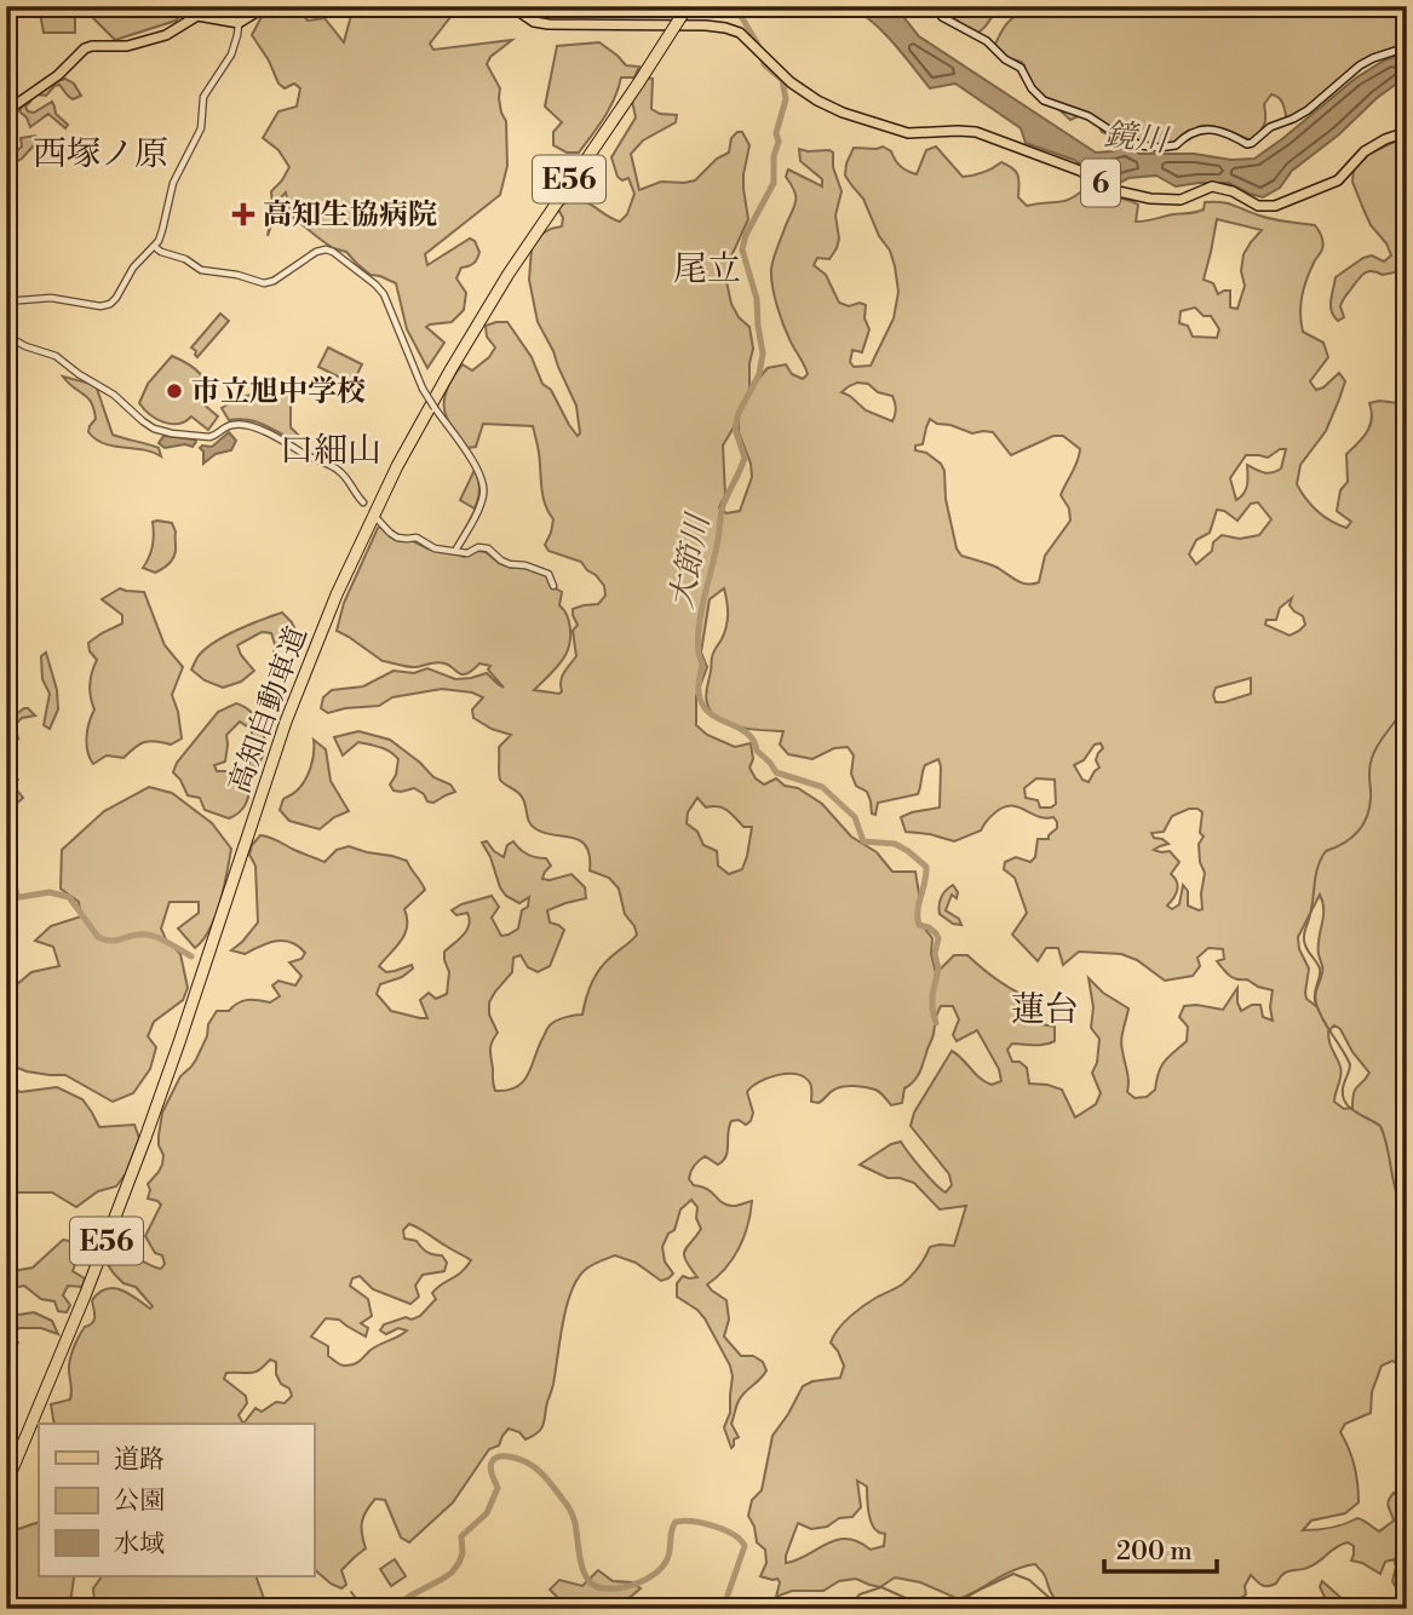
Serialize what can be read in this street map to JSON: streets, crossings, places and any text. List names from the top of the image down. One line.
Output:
{"streets":{"highway":["E56","高知自動車道"],"main road":["6"]},"districts":["西塚ノ原","尾立","口細山","蓮台"],"water":["鏡川","大節川"],"places":{"health":["高知生協病院"],"other":["市立旭中学校"]},"legend":["道路","公園","水域"],"scale_bar":"200 m"}
